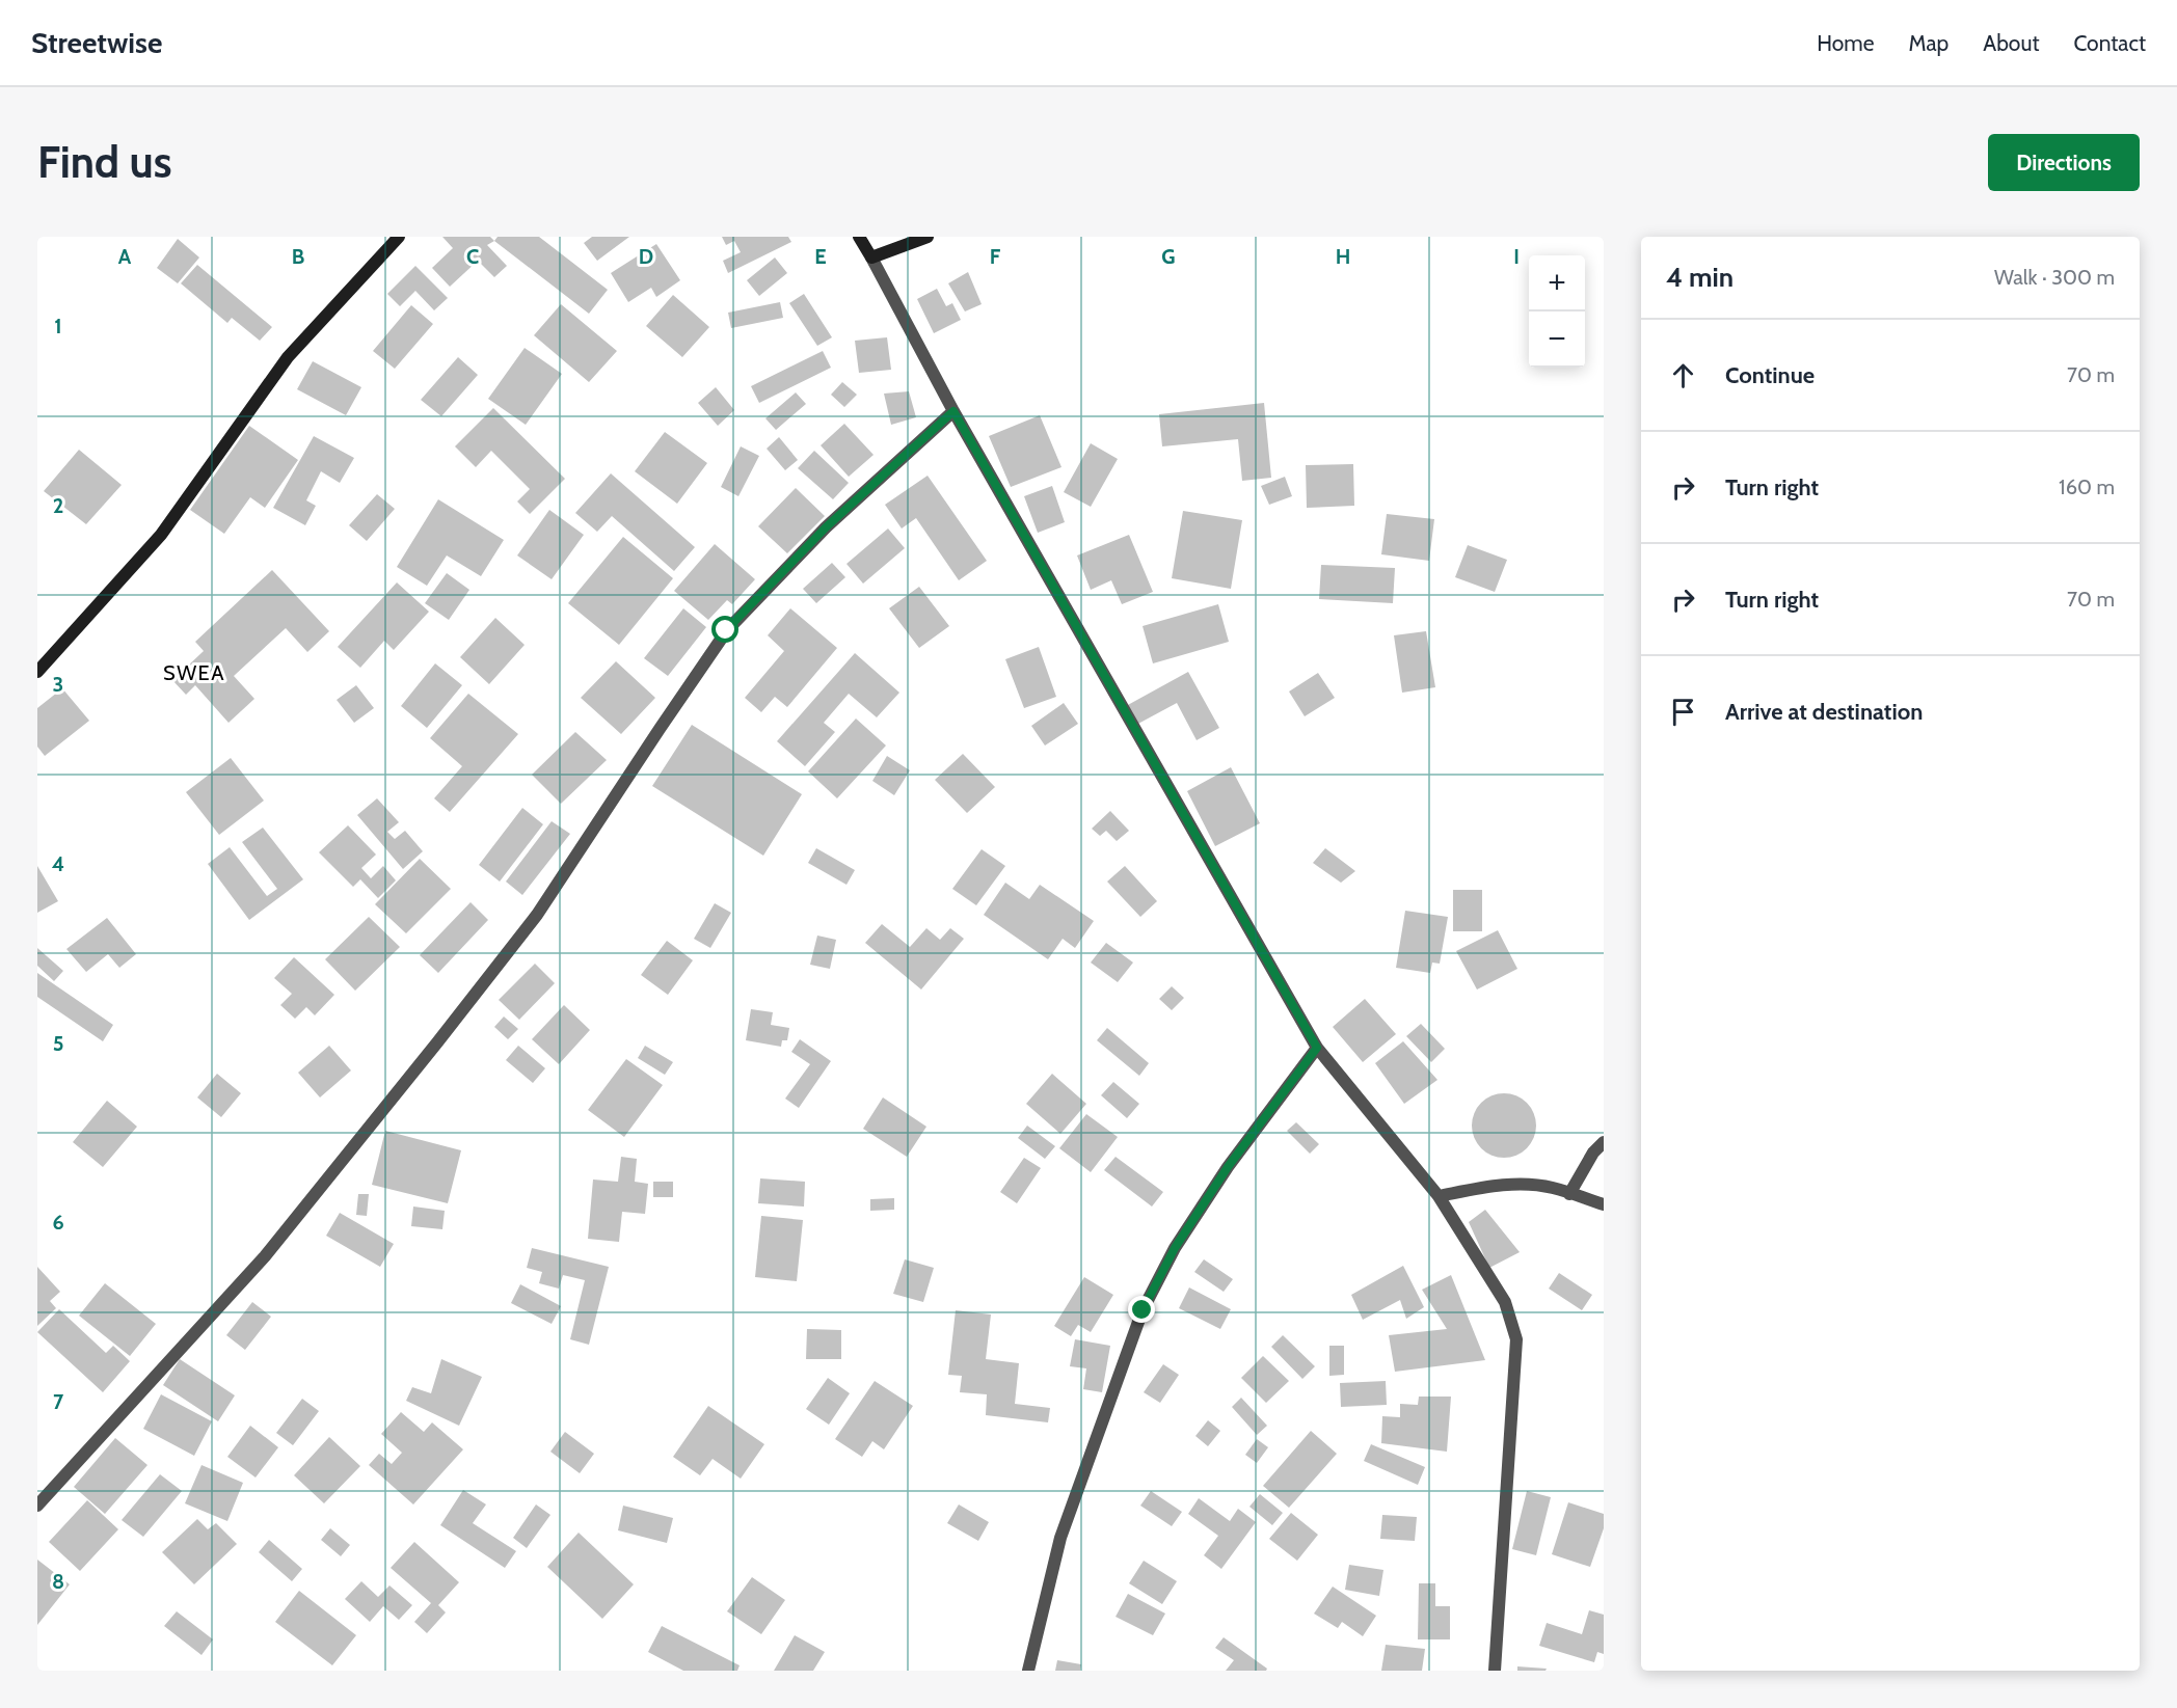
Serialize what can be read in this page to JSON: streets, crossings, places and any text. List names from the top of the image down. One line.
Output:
{"districts":["SWEA"],"page":{"header":"Streetwise","nav":["Home","Map","About","Contact"],"buttons":"Directions","title":"Find us","heading":["4 min","Walk · 300 m"],"map_buttons":["+","−"],"list":[["Continue","70 m"],["Turn right","160 m"],["Turn right","70 m"],"Arrive at destination"]},"grid":{"columns":["A","B","C","D","E","F","G","H","I"],"rows":["1","2","3","4","5","6","7","8"]}}
